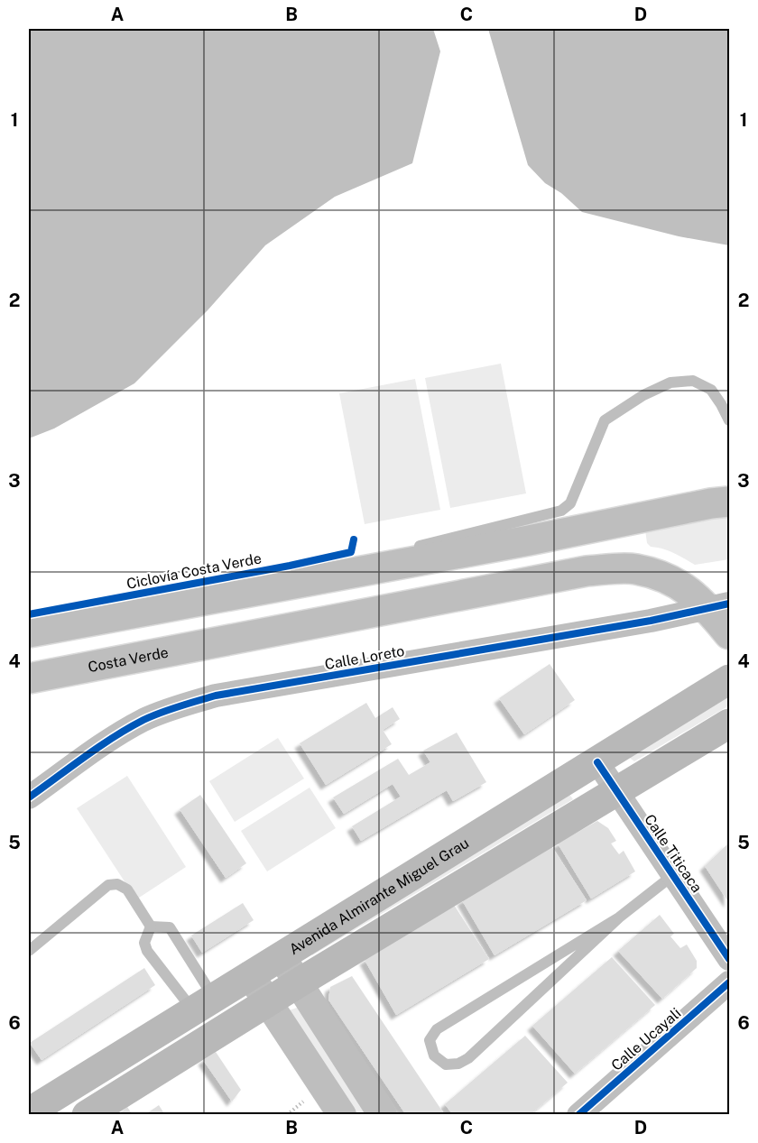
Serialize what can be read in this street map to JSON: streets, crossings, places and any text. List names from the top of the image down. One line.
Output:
{"streets":{"highway":["Costa Verde"],"main road":["Avenida Almirante Miguel Grau"],"street":["Calle Loreto","Calle Titicaca","Calle Ucayali"],"cycle path":["Ciclovía Costa Verde"]},"crossings":[["Calle Loreto","Costa Verde"],["Calle Titicaca","Avenida Almirante Miguel Grau"]],"grid":{"columns":["A","B","C","D"],"rows":["1","2","3","4","5","6"]}}
